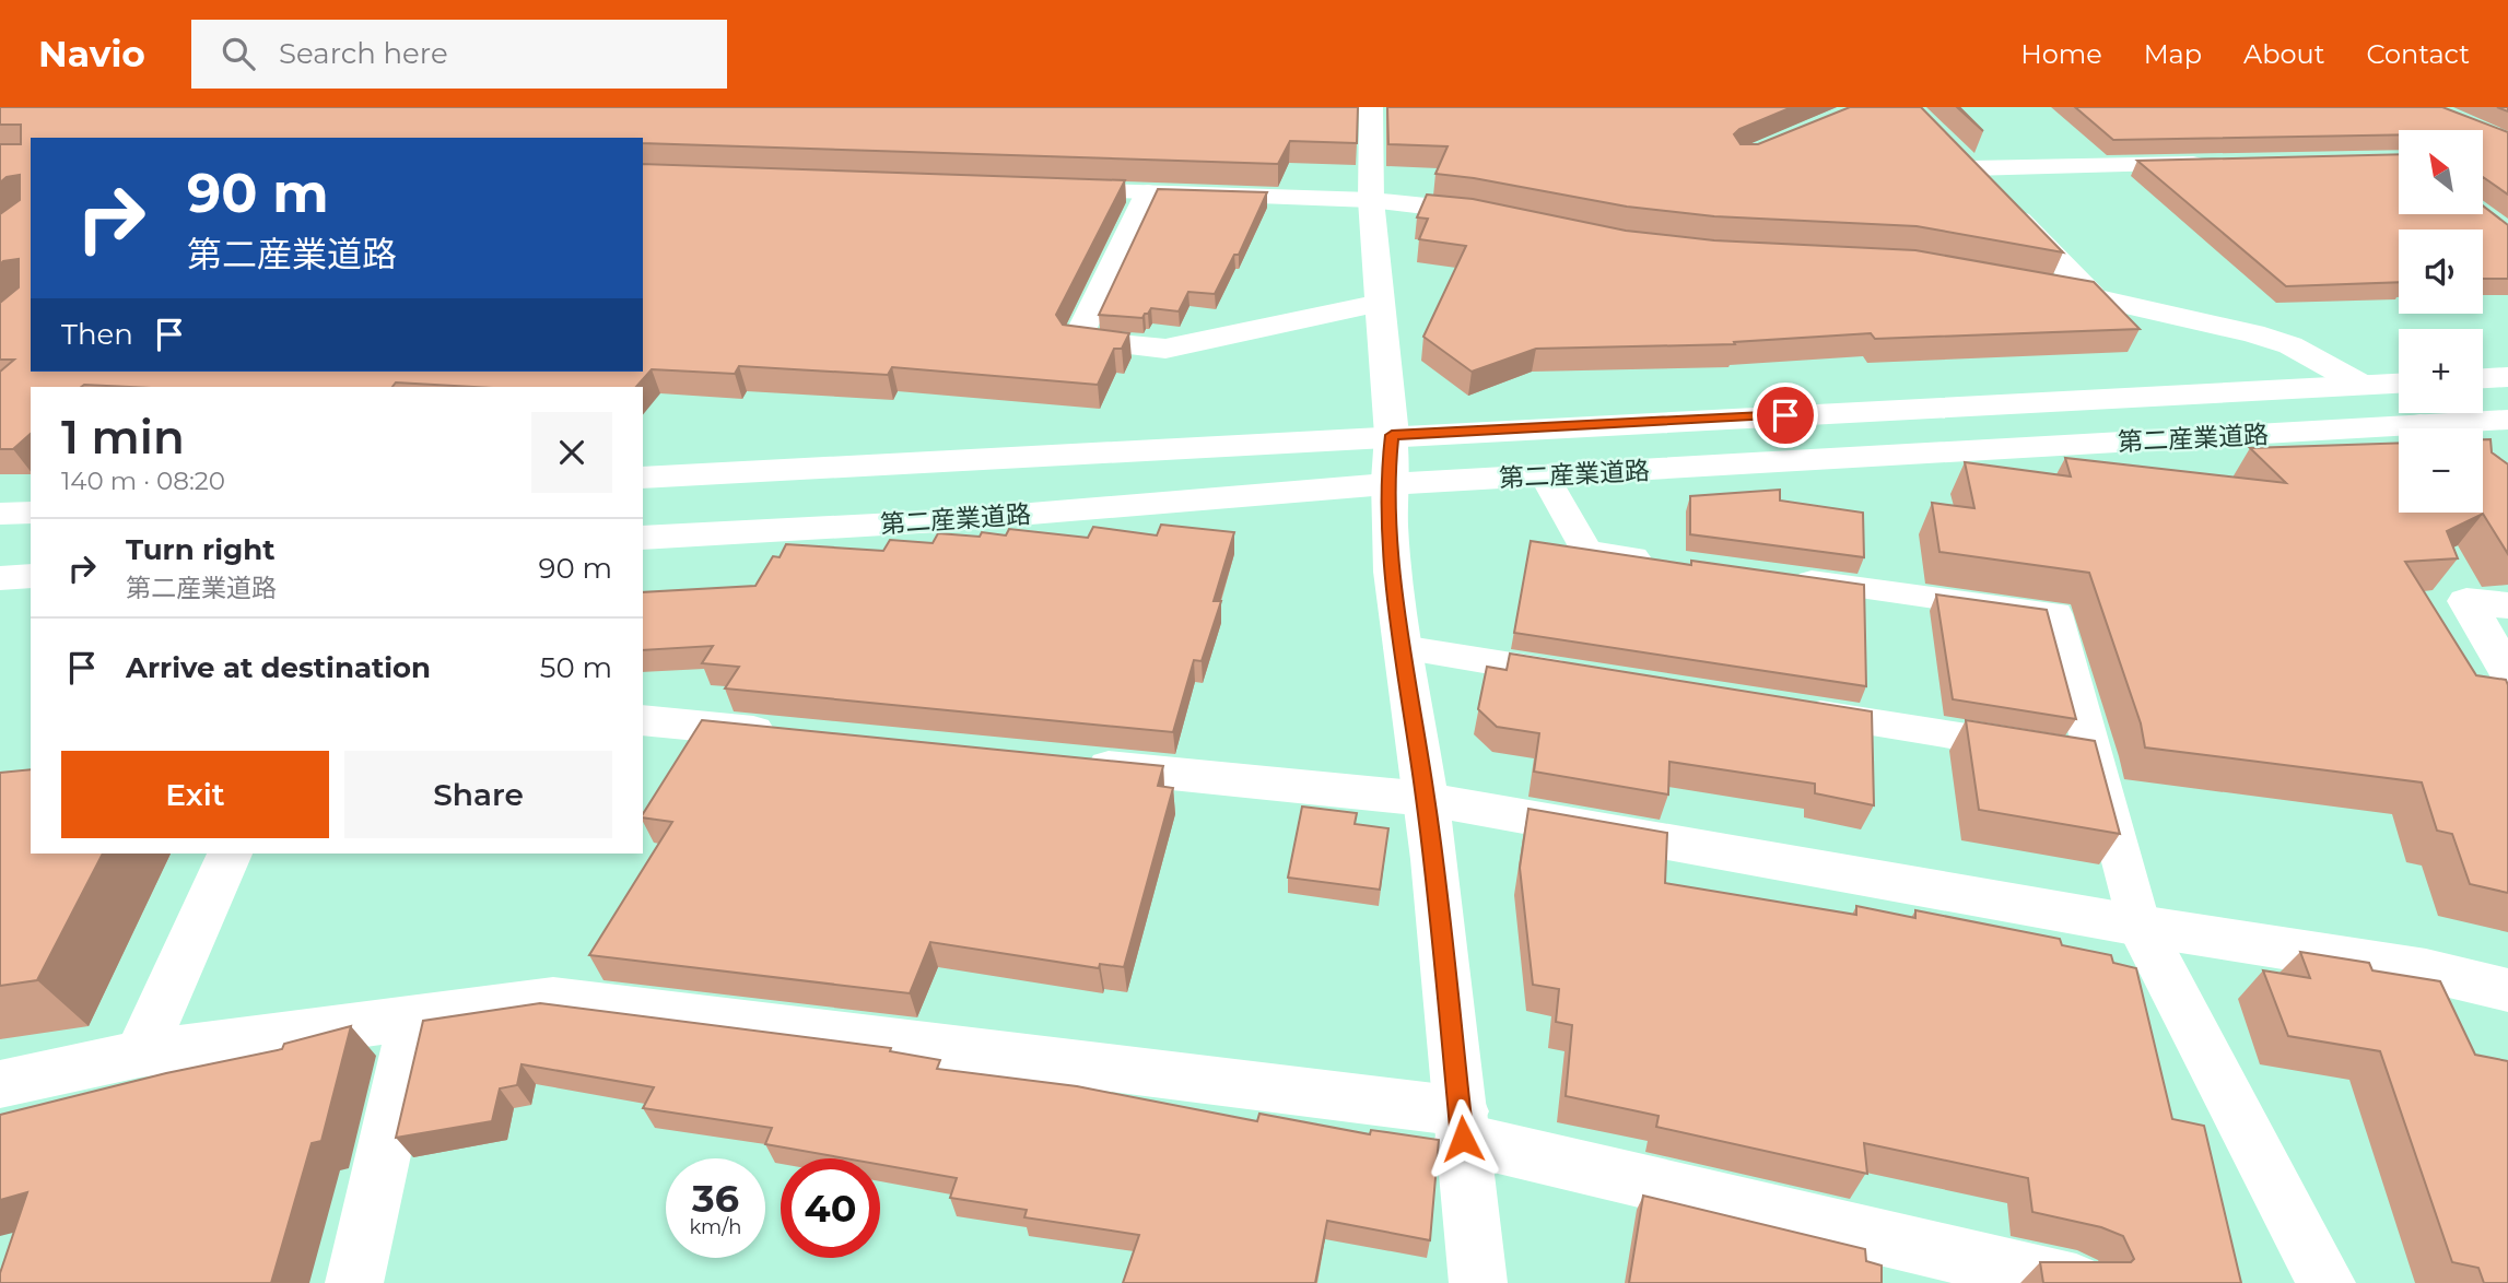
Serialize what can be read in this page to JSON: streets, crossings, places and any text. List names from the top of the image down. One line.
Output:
{"streets":{"street":["第二産業道路"]},"north":"top left","page":{"header":"Navio","search":"Search here","nav":["Home","Map","About","Contact"],"map_buttons":["+","−"],"turn":["90 m","第二産業道路"],"then":"Then","heading":["1 min","140 m · 08:20"],"list":[{"name":"Turn right","note":"第二産業道路","value":"90 m"},{"name":"Arrive at destination","value":"50 m"}],"buttons":["Exit","Share"],"speed":"36 km/h","limit":"40"}}
